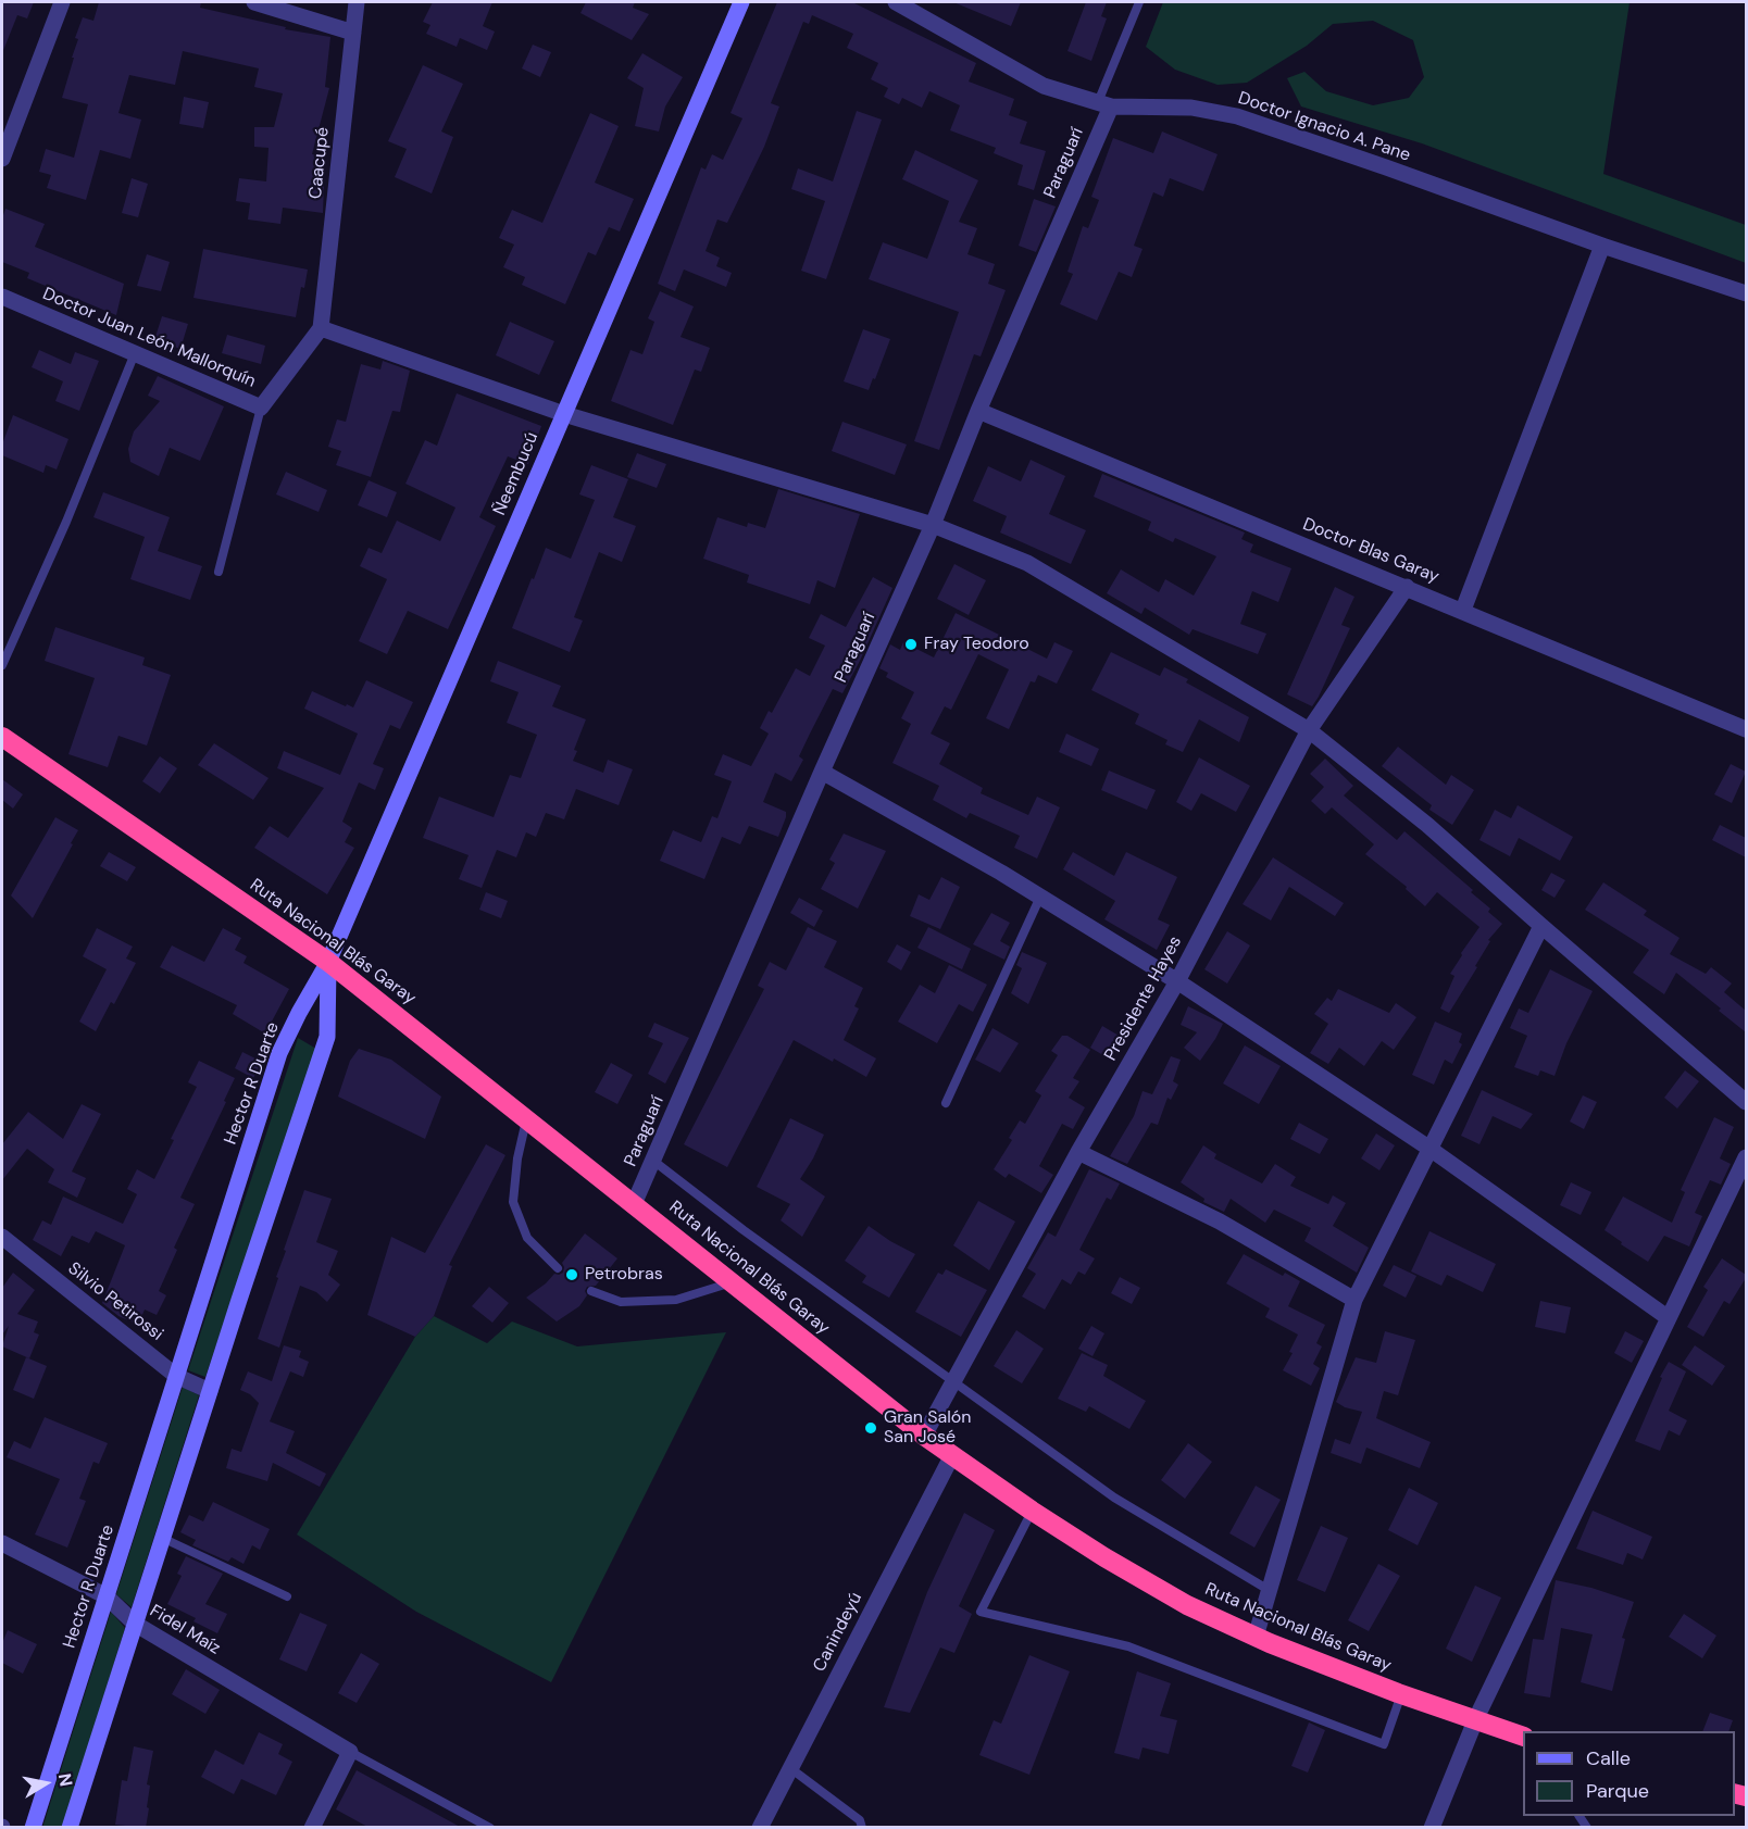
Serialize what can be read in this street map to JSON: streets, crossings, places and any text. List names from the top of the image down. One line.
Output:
{"streets":{"highway":["Ruta Nacional Blás Garay"],"street":["Doctor Ignacio A. Pane","Caacupé","Paraguarí","Doctor Juan León Mallorquín","Ñeembucú","Doctor Blas Garay","Presidente Hayes","Hector R Duarte","Silvio Petirossi","Fidel Maíz","Canindeyú"]},"crossings":[["Doctor Ignacio A. Pane","Paraguarí"],["Caacupé","Doctor Juan León Mallorquín"],["Paraguarí","Doctor Blas Garay"],["Paraguarí","Ruta Nacional Blás Garay"],["Ñeembucú","Ruta Nacional Blás Garay"],["Ñeembucú","Hector R Duarte"],["Doctor Blas Garay","Presidente Hayes"],["Ruta Nacional Blás Garay","Presidente Hayes"],["Ruta Nacional Blás Garay","Hector R Duarte"],["Ruta Nacional Blás Garay","Canindeyú"],["Hector R Duarte","Silvio Petirossi"],["Hector R Duarte","Fidel Maíz"]],"places":["Fray Teodoro","Petrobras","Gran Salón San José"],"legend":["Calle","Parque"],"north":"right"}
